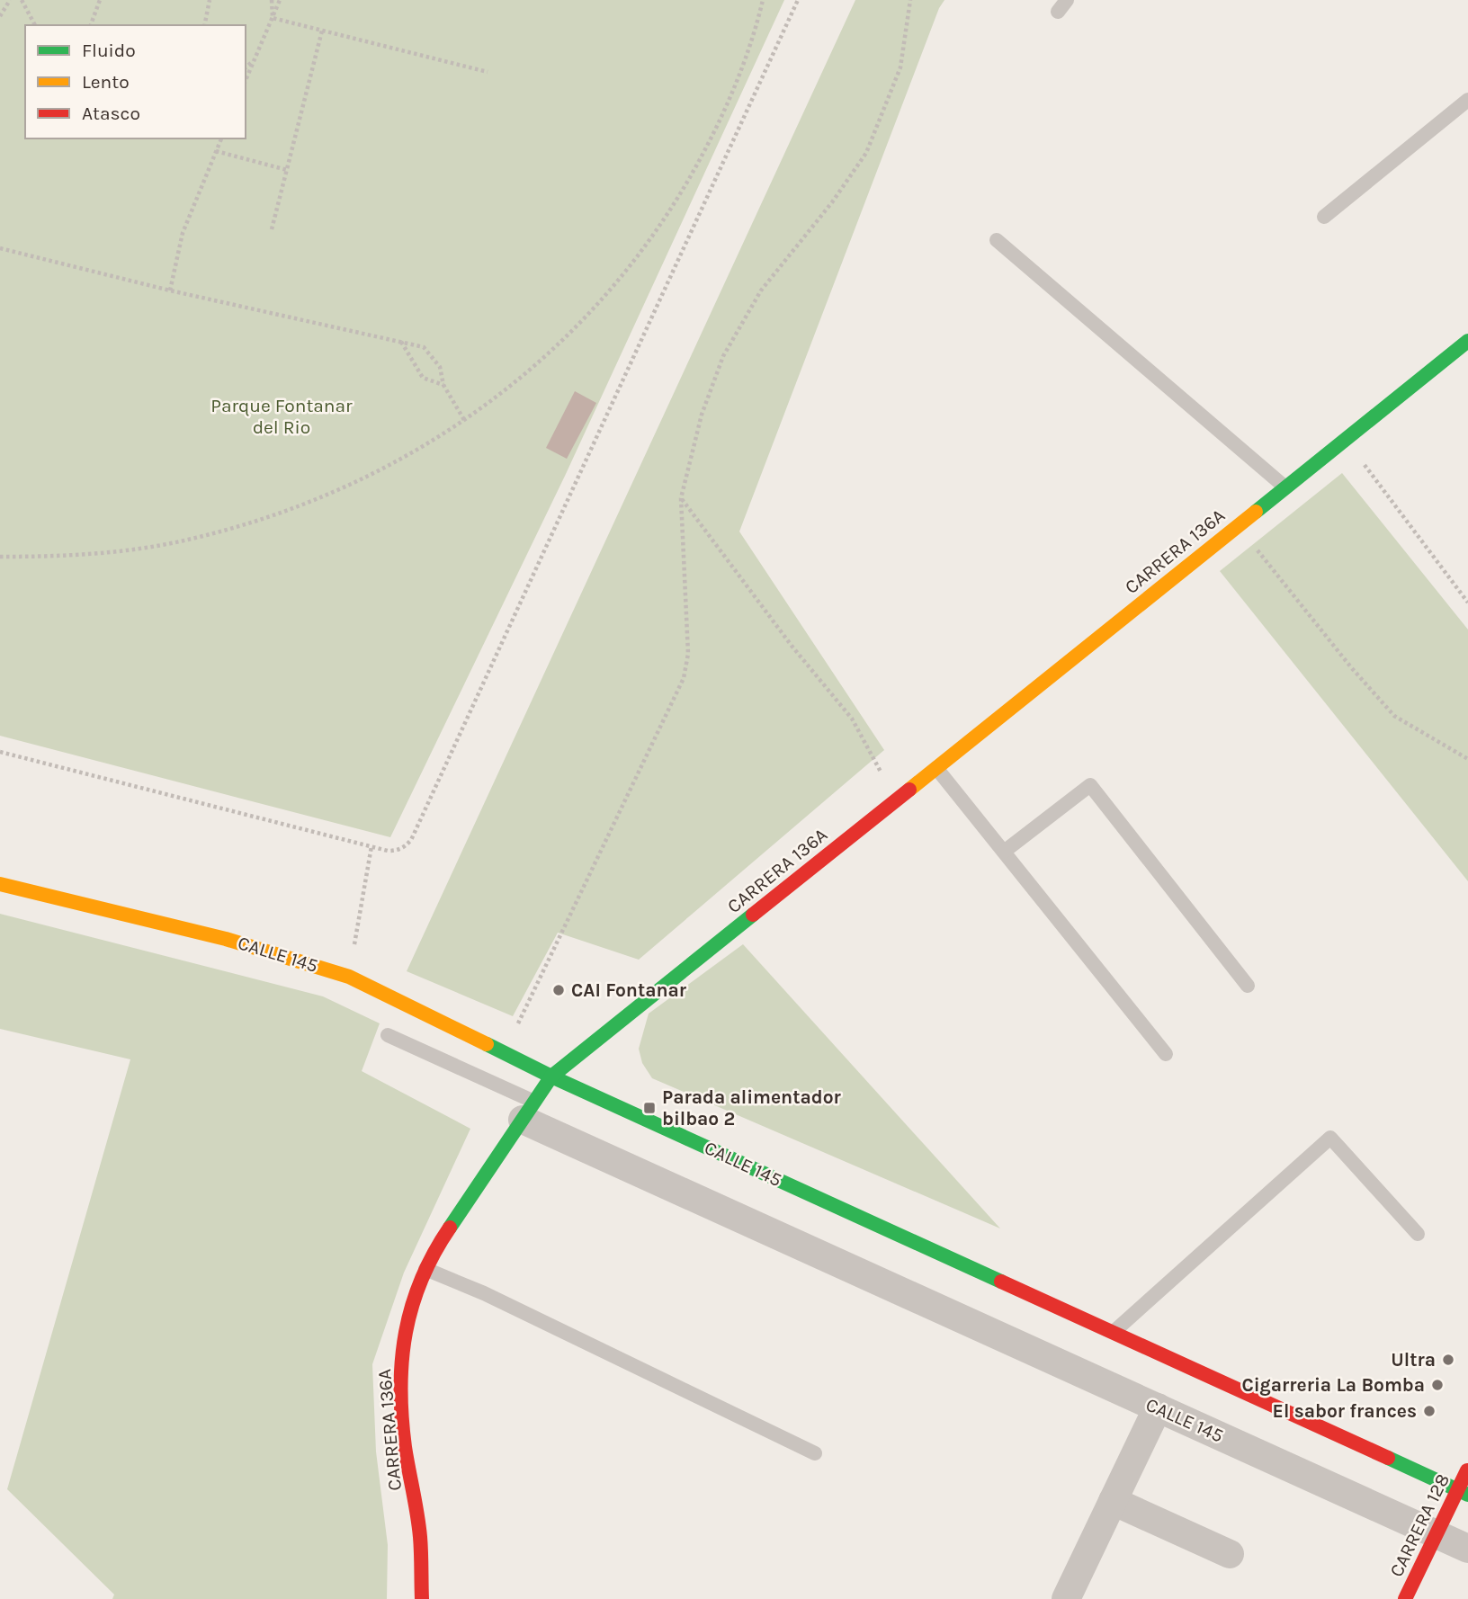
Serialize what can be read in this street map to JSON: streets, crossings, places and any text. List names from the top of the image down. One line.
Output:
{"streets":{"street":["CARRERA 136A","CALLE 145","CARRERA 128"]},"crossings":[["CARRERA 136A","CALLE 145"],["CALLE 145","CARRERA 128"]],"parks":["Parque Fontanar del Rio"],"places":{"other":["CAI Fontanar","Ultra","Cigarreria La Bomba","El sabor frances"],"transit":["Parada alimentador bilbao 2"]},"legend":["Fluido","Lento","Atasco"]}
